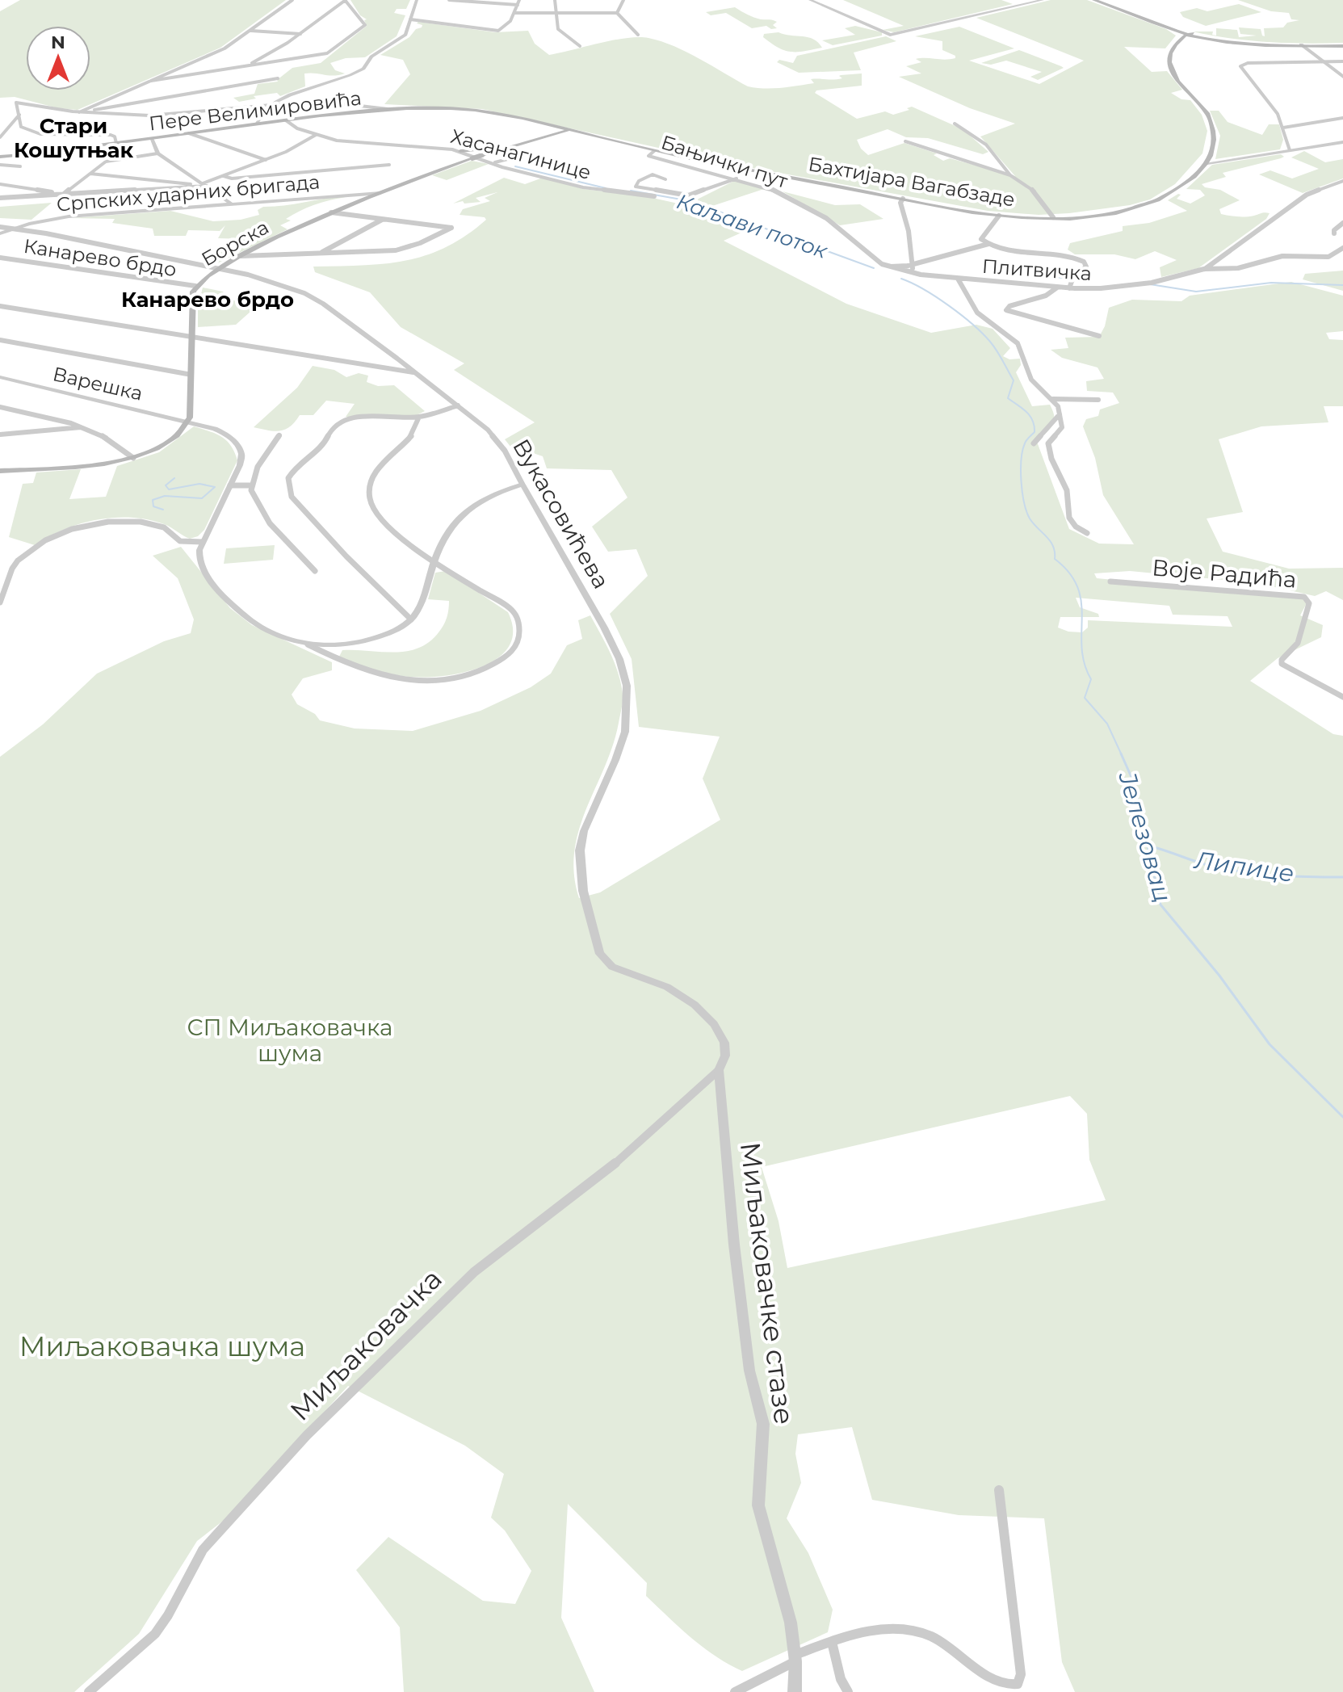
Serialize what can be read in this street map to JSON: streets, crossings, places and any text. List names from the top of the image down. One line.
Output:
{"streets":{"main road":["Пере Велимировића","Бахтијара Вагабзаде","Борска"],"street":["Хасанагинице","Бањички пут","Српских ударних бригада","Канарево брдо","Плитвичка","Варешка","Вукасовићева","Воје Радића","Миљаковачке стазе","Миљаковачка"]},"crossings":[["Пере Велимировића","Хасанагинице"],["Пере Велимировића","Бахтијара Вагабзаде"],["Пере Велимировића","Борска"],["Хасанагинице","Борска"],["Бањички пут","Бахтијара Вагабзаде"],["Бахтијара Вагабзаде","Борска"],["Српских ударних бригада","Борска"],["Српских ударних бригада","Вукасовићева"],["Борска","Канарево брдо"],["Борска","Варешка"],["Борска","Вукасовићева"],["Вукасовићева","Миљаковачке стазе"],["Вукасовићева","Миљаковачка"],["Миљаковачке стазе","Миљаковачка"]],"districts":["Стари Кошутњак","Канарево брдо"],"water":["Каљави поток","Јелезовац","Липице"],"parks":["СП Миљаковачка шума","Миљаковачка шума"],"north":"top"}
